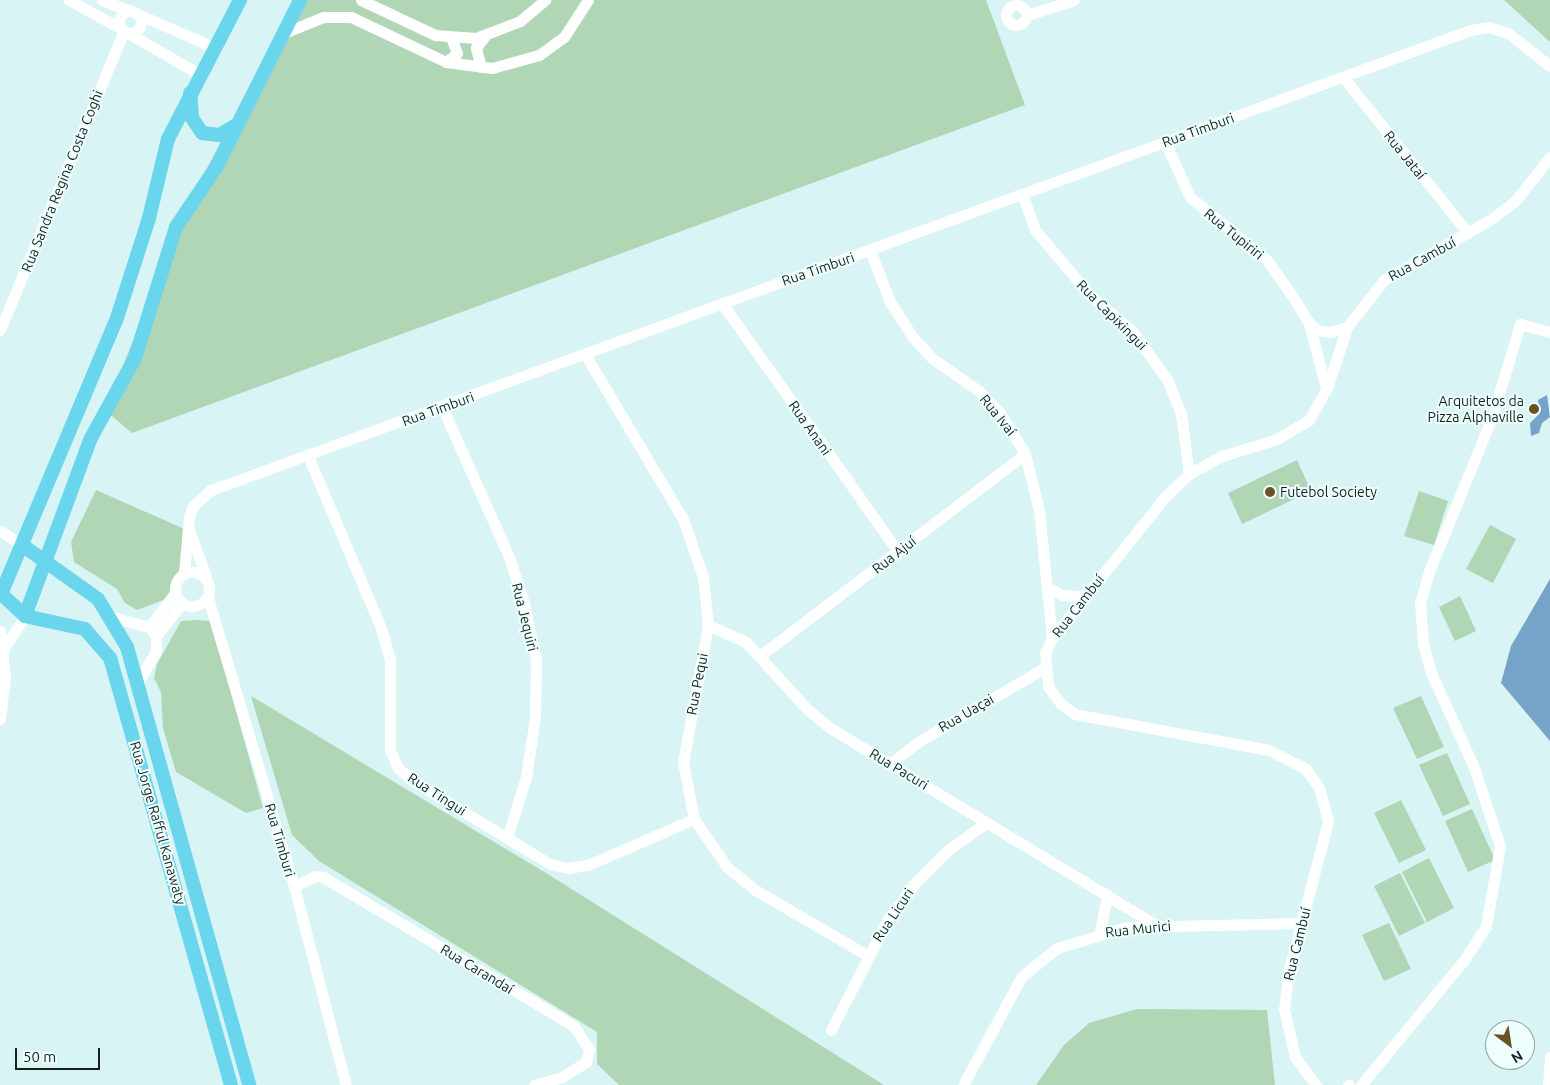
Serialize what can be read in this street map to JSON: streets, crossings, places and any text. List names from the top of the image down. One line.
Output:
{"streets":{"main road":["Rua Jorge Rafful Kanawaty"],"street":["Rua Timburi","Rua Jataí","Rua Sandra Regina Costa Coghi","Rua Tupiriri","Rua Cambuí","Rua Capixingui","Rua Ivaí","Rua Anani","Rua Ajuí","Rua Jequiri","Rua Pequi","Rua Uaçai","Rua Pacuri","Rua Tingui","Rua Licuri","Rua Murici","Rua Carandaí"]},"crossings":[["Rua Timburi","Rua Jataí"],["Rua Timburi","Rua Tupiriri"],["Rua Timburi","Rua Capixingui"],["Rua Timburi","Rua Ivaí"],["Rua Timburi","Rua Anani"],["Rua Timburi","Rua Jequiri"],["Rua Timburi","Rua Pequi"],["Rua Timburi","Rua Tingui"],["Rua Timburi","Rua Carandaí"],["Rua Jataí","Rua Cambuí"],["Rua Tupiriri","Rua Cambuí"],["Rua Cambuí","Rua Capixingui"],["Rua Cambuí","Rua Ivaí"],["Rua Cambuí","Rua Uaçai"],["Rua Cambuí","Rua Murici"],["Rua Ivaí","Rua Ajuí"],["Rua Anani","Rua Ajuí"],["Rua Ajuí","Rua Pacuri"],["Rua Jequiri","Rua Tingui"],["Rua Pequi","Rua Pacuri"],["Rua Pequi","Rua Tingui"],["Rua Pequi","Rua Licuri"],["Rua Uaçai","Rua Pacuri"],["Rua Pacuri","Rua Licuri"],["Rua Pacuri","Rua Murici"]],"places":["Arquitetos da Pizza Alphaville","Futebol Society"],"scale_bar":"50 m","north":"bottom right"}
